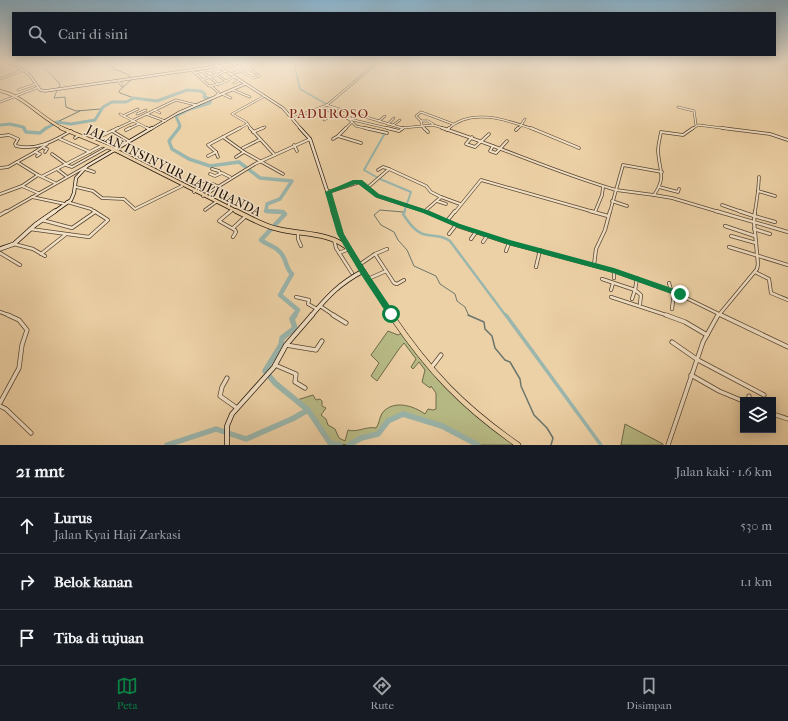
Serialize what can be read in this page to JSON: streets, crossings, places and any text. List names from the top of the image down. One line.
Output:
{"streets":{"main road":["JALAN INSINYUR HAJI JUANDA"]},"districts":["PADUROSO"],"page":{"search":"Cari di sini","heading":["21 mnt","Jalan kaki · 1.6 km"],"list":[["Lurus","Jalan Kyai Haji Zarkasi","530 m"],["Belok kanan","1.1 km"],"Tiba di tujuan"],"nav":["Peta","Rute","Disimpan"]}}
